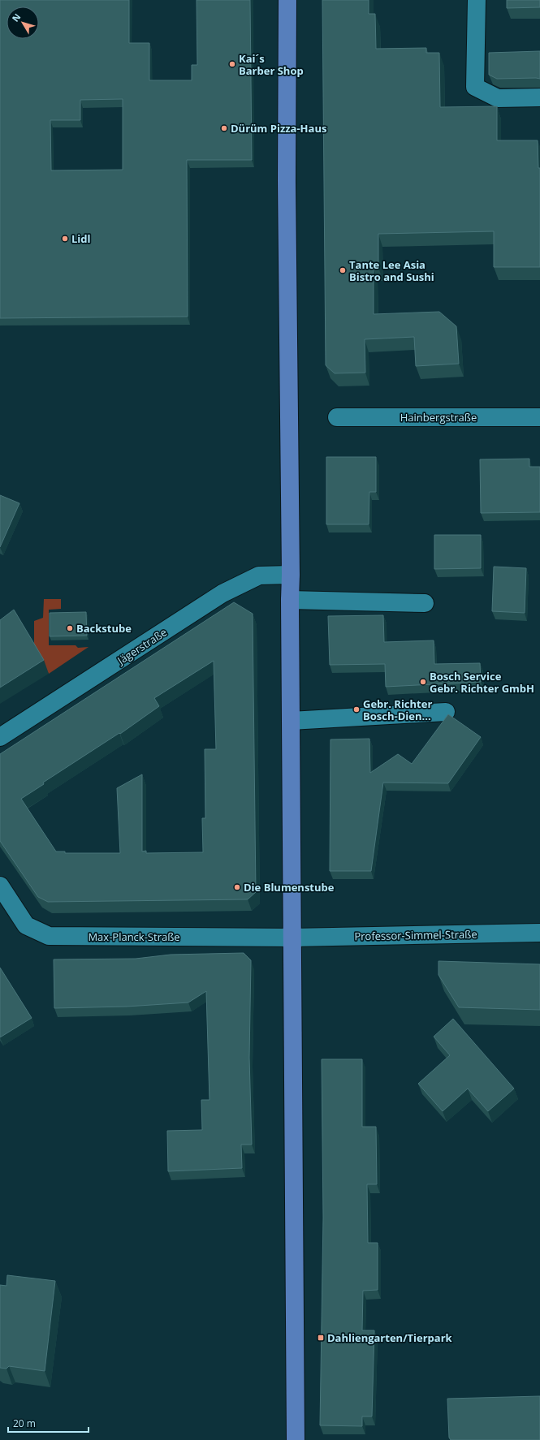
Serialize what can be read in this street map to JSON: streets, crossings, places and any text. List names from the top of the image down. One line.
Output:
{"streets":{"street":["Hainbergstraße","Jägerstraße","Professor-Simmel-Straße","Max-Planck-Straße"]},"crossings":[["Professor-Simmel-Straße","Max-Planck-Straße"]],"places":{"other":["Kai´s Barber Shop","Dürüm Pizza-Haus","Lidl","Tante Lee Asia Bistro and Sushi","Backstube","Bosch Service Gebr. Richter GmbH","Gebr. Richter Bosch-Dien...","Die Blumenstube"],"transit":["Dahliengarten/Tierpark"]},"scale_bar":"20 m","north":"top left"}
